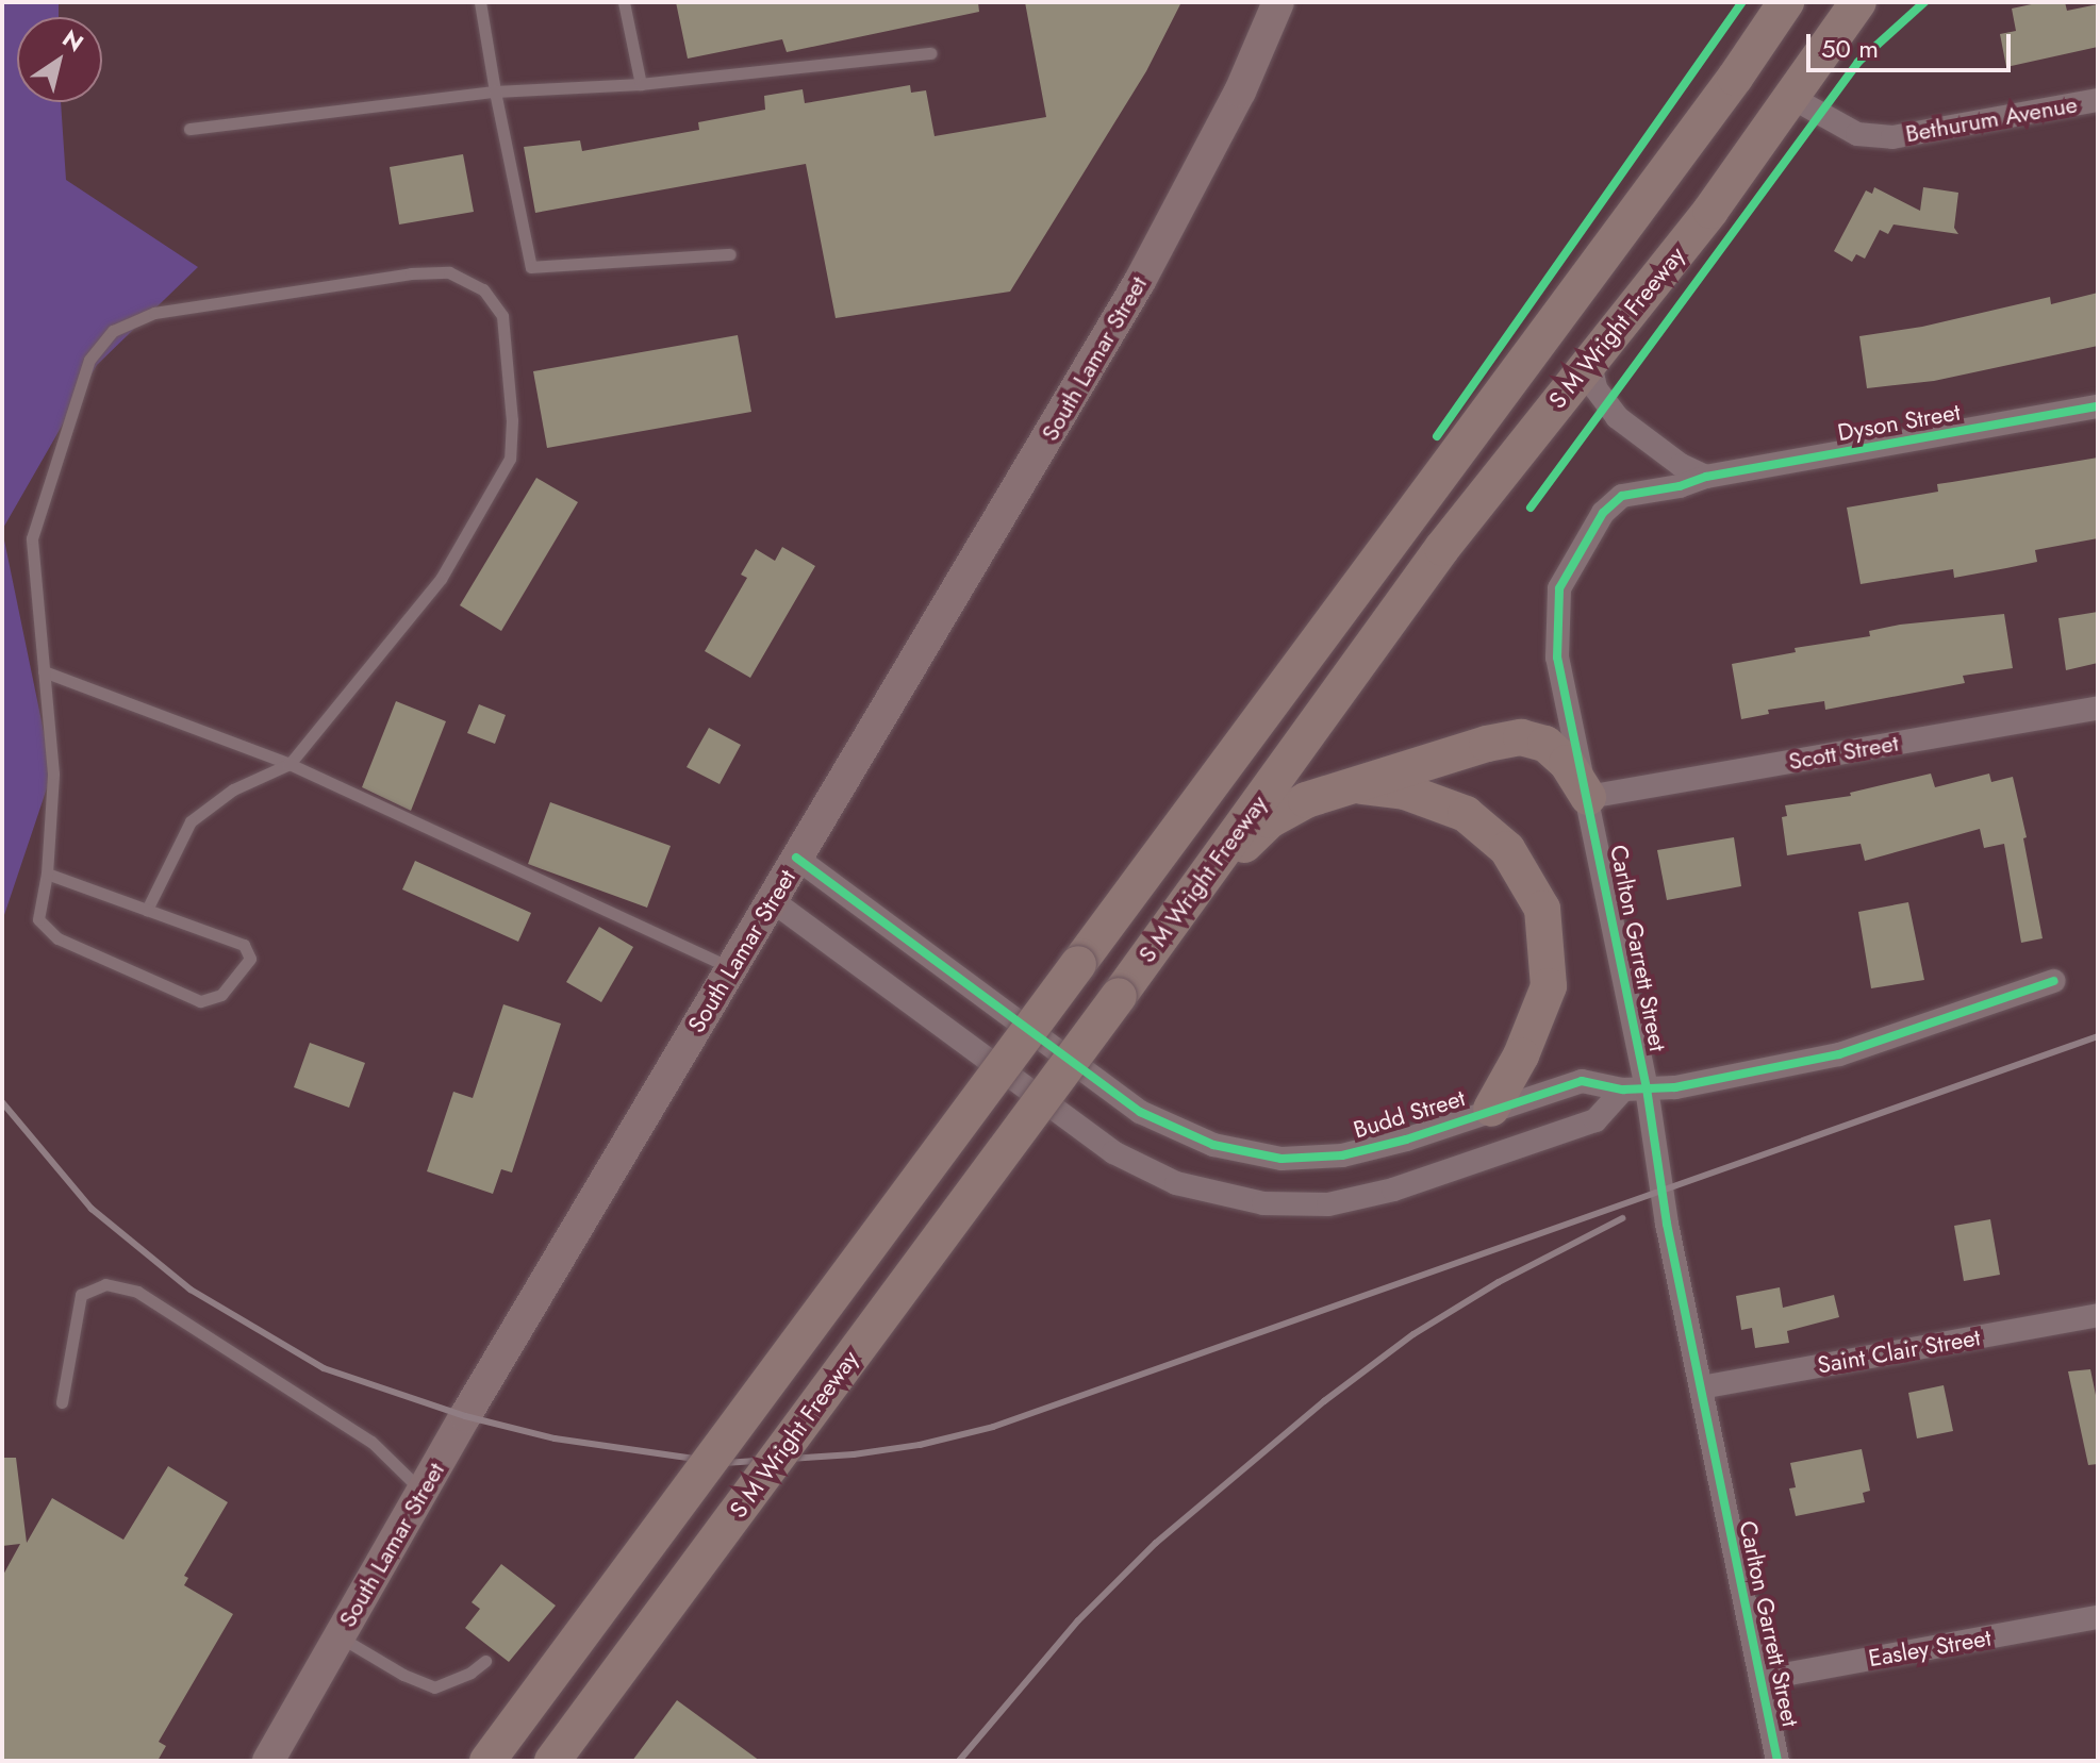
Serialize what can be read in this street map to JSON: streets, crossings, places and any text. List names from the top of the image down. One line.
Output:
{"streets":{"main road":["S M Wright Freeway","South Lamar Street"],"street":["Bethurum Avenue","Dyson Street","Scott Street","Carlton Garrett Street","Budd Street","Saint Clair Street","Easley Street"]},"crossings":[["Bethurum Avenue","S M Wright Freeway"],["South Lamar Street","Budd Street"],["Dyson Street","Carlton Garrett Street"],["Scott Street","Carlton Garrett Street"],["Carlton Garrett Street","Budd Street"],["Carlton Garrett Street","Saint Clair Street"],["Carlton Garrett Street","Easley Street"]],"scale_bar":"50 m","north":"top right"}
